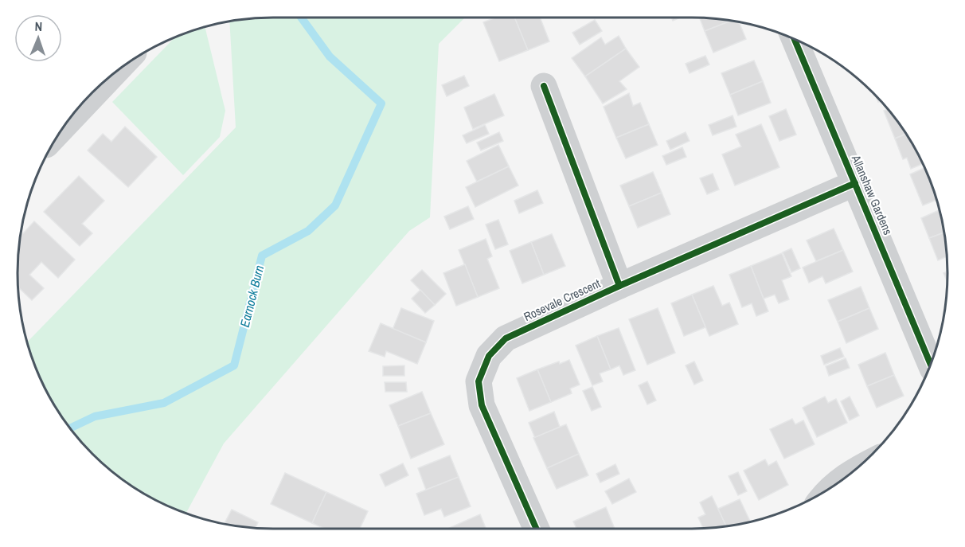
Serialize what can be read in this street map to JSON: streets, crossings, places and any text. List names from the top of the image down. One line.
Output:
{"streets":{"street":["Allanshaw Gardens","Rosevale Crescent"]},"crossings":[["Allanshaw Gardens","Rosevale Crescent"]],"water":["Earnock Burn"],"north":"top"}
